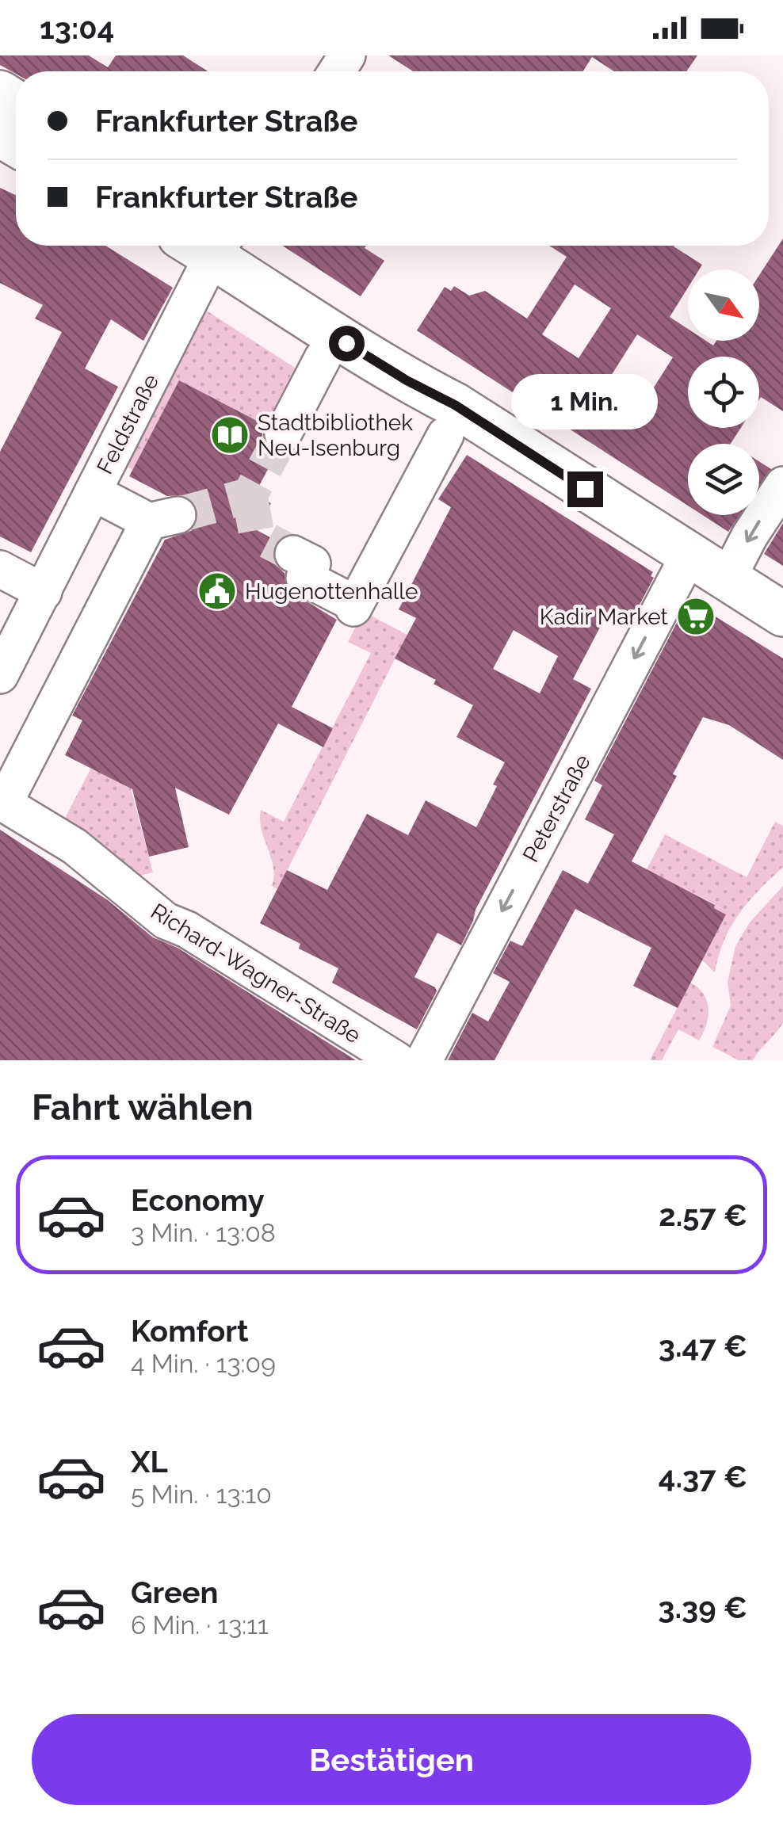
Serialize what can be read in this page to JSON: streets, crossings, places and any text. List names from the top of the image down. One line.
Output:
{"streets":{"street":["Feldstraße","Peterstraße","Richard-Wagner-Straße"]},"one_way":["Peterstraße"],"places":{"library":["Stadtbibliothek Neu-Isenburg"],"public building":["Hugenottenhalle"],"supermarket":["Kadir Market"]},"north":"bottom right","page":{"status":"13:04","banner":["Frankfurter Straße","Frankfurter Straße"],"bubble":"1 Min.","heading":"Fahrt wählen","list":[{"name":"Economy","note":"3 Min. · 13:08","value":"2.57 €"},{"name":"Komfort","note":"4 Min. · 13:09","value":"3.47 €"},{"name":"XL","note":"5 Min. · 13:10","value":"4.37 €"},{"name":"Green","note":"6 Min. · 13:11","value":"3.39 €"}],"buttons":"Bestätigen"}}
